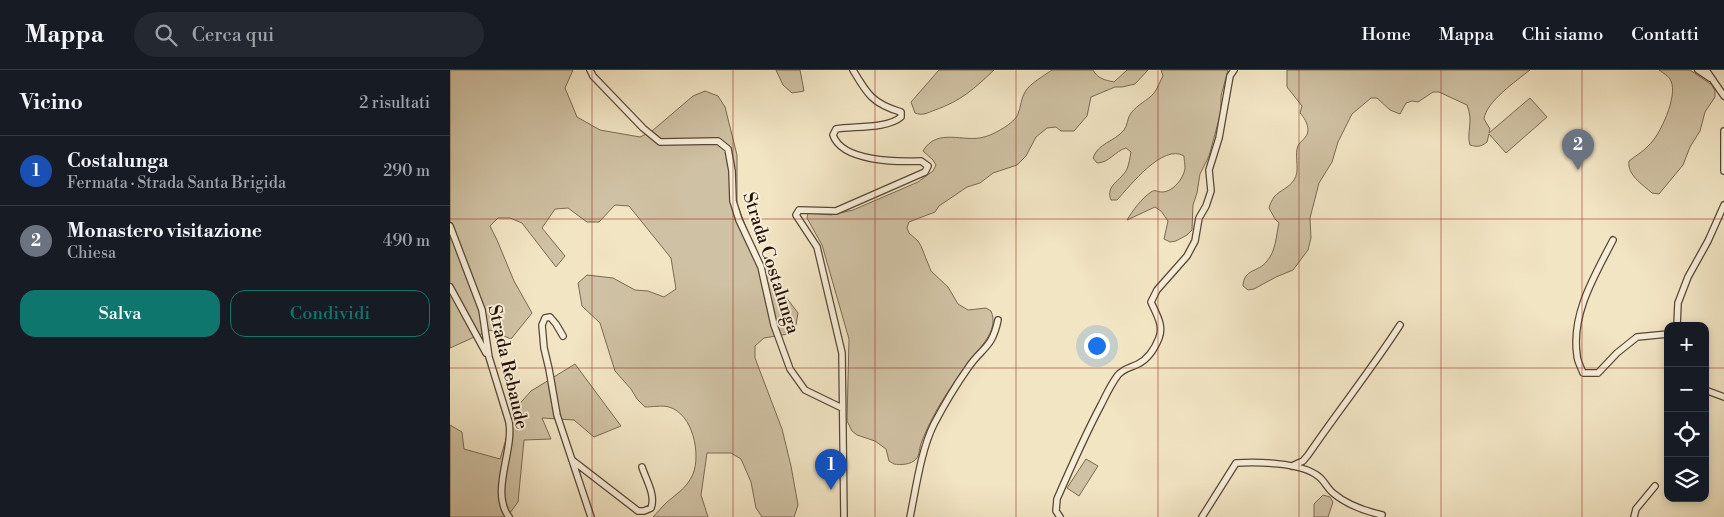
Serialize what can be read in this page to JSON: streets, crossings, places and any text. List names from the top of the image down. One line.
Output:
{"streets":{"street":["Strada Costalunga","Strada Rebaude"]},"page":{"header":"Mappa","search":"Cerca qui","nav":["Home","Mappa","Chi siamo","Contatti"],"heading":["Vicino","2 risultati"],"pins":["2","1"],"list":[{"mark":"1","name":"Costalunga","note":"Fermata · Strada Santa Brigida","value":"290 m"},{"mark":"2","name":"Monastero visitazione","note":"Chiesa","value":"490 m"}],"buttons":["Salva","Condividi"],"map_buttons":["+","−"]}}
